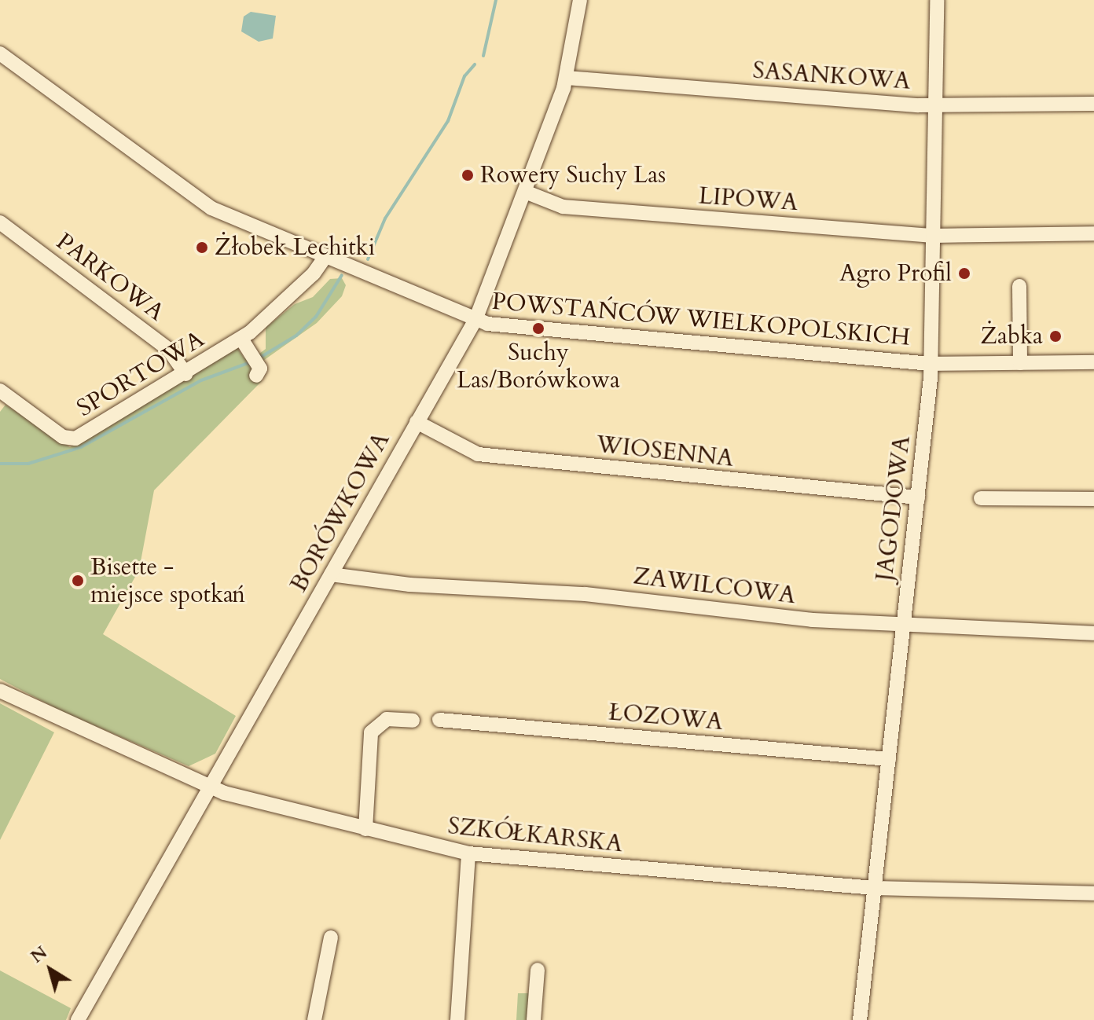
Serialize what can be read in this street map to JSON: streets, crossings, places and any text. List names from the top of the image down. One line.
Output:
{"streets":{"street":["SASANKOWA","LIPOWA","PARKOWA","POWSTAŃCÓW WIELKOPOLSKICH","SPORTOWA","WIOSENNA","JAGODOWA","BORÓWKOWA","ZAWILCOWA","ŁOZOWA","SZKÓŁKARSKA"]},"crossings":[["SASANKOWA","JAGODOWA"],["SASANKOWA","BORÓWKOWA"],["LIPOWA","JAGODOWA"],["LIPOWA","BORÓWKOWA"],["PARKOWA","SPORTOWA"],["POWSTAŃCÓW WIELKOPOLSKICH","SPORTOWA"],["POWSTAŃCÓW WIELKOPOLSKICH","JAGODOWA"],["POWSTAŃCÓW WIELKOPOLSKICH","BORÓWKOWA"],["WIOSENNA","JAGODOWA"],["WIOSENNA","BORÓWKOWA"],["JAGODOWA","ZAWILCOWA"],["JAGODOWA","ŁOZOWA"],["JAGODOWA","SZKÓŁKARSKA"],["BORÓWKOWA","ZAWILCOWA"],["BORÓWKOWA","SZKÓŁKARSKA"]],"places":["Rowery Suchy Las","Żłobek Lechitki","Agro Profil","Suchy Las/Borówkowa","Żabka","Bisette - miejsce spotkań"],"north":"top left"}
